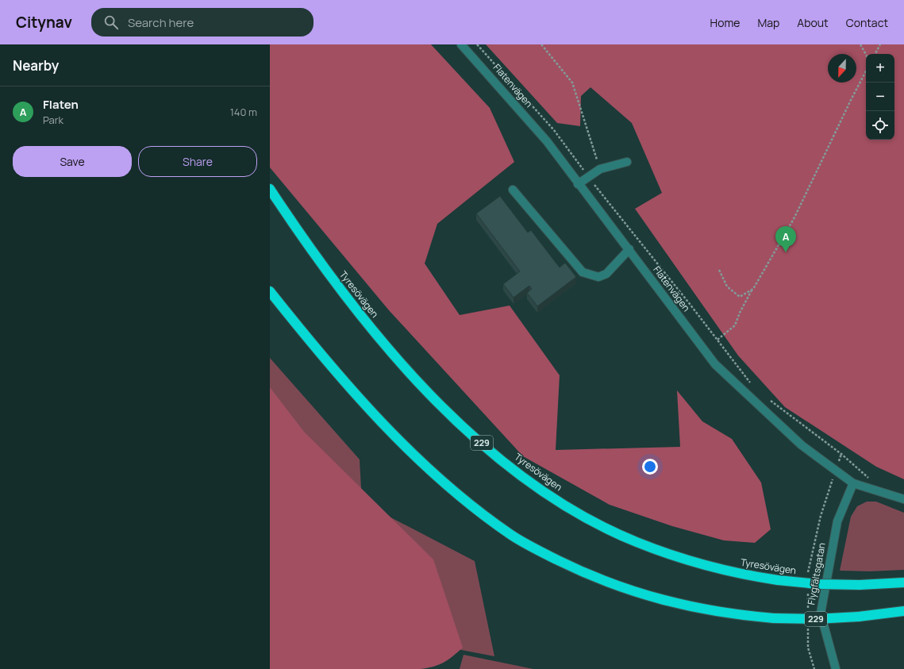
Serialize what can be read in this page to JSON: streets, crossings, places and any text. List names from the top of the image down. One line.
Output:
{"streets":{"highway":["Tyresövägen","229"],"street":["Flatenvägen","Flygfältsgatan"]},"crossings":[["Flatenvägen","Flygfältsgatan"]],"north":"bottom","page":{"header":"Citynav","search":"Search here","nav":["Home","Map","About","Contact"],"heading":"Nearby","map_buttons":["+","−"],"list":[{"mark":"A","name":"Flaten","note":"Park","value":"140 m"}],"buttons":["Save","Share"],"pins":"A"}}
